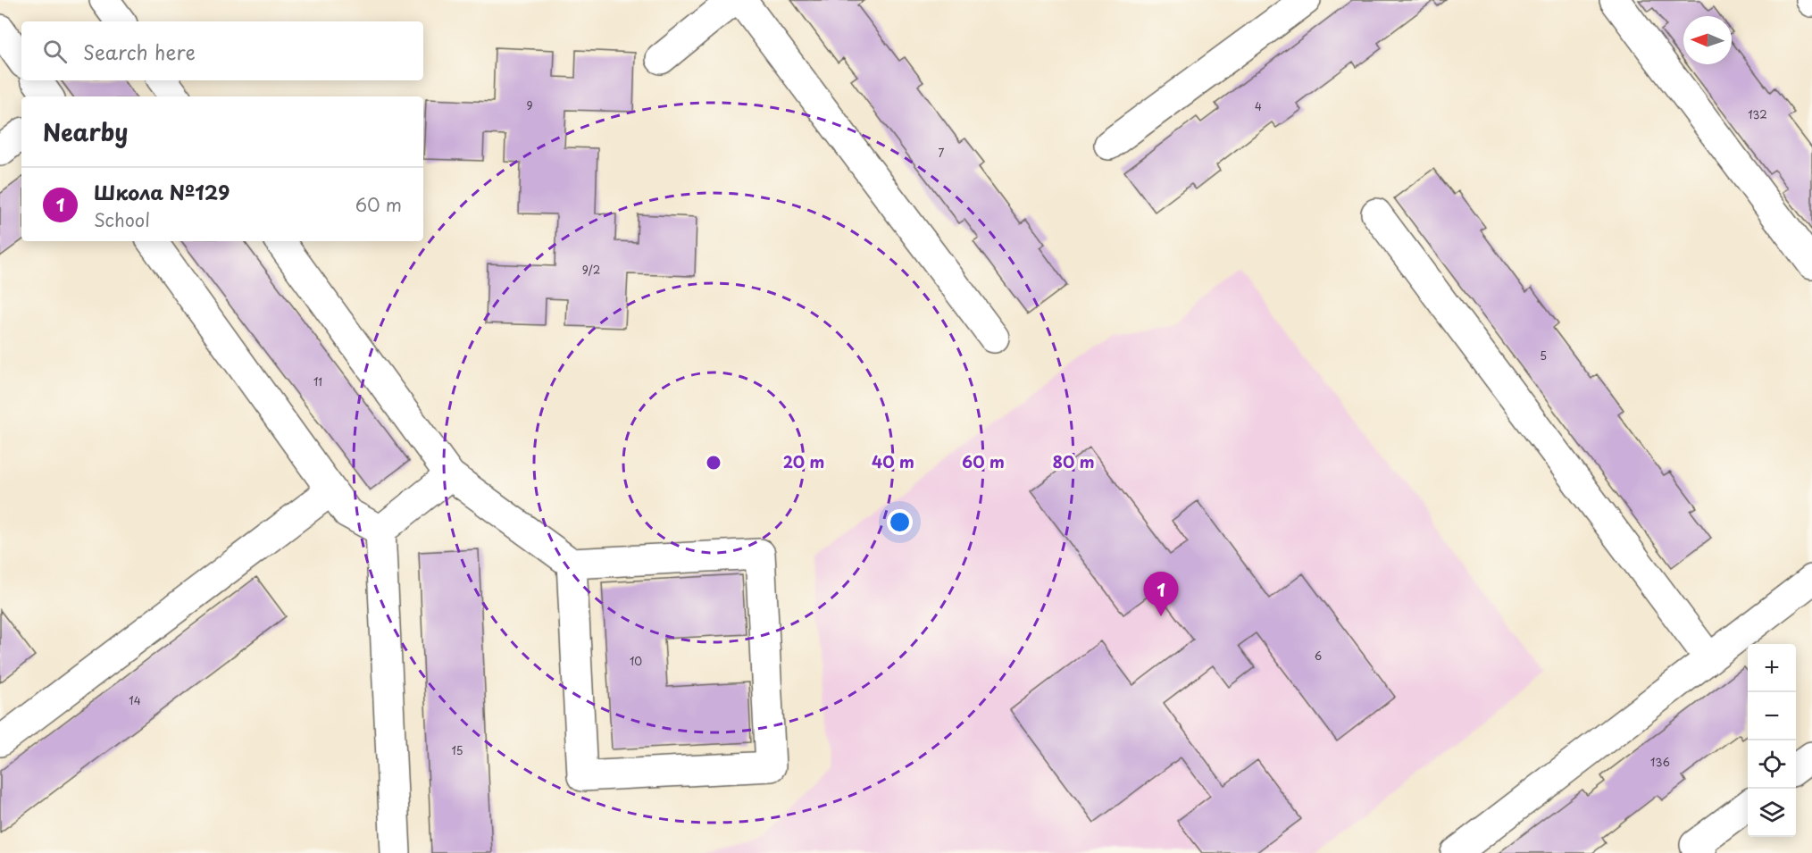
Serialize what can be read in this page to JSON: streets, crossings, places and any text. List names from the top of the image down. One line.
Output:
{"house_numbers":["9","4","132","7","9/2","5","11","6","10","14","15","136"],"north":"left","page":{"search":"Search here","heading":"Nearby","list":[{"mark":"1","name":"Школа №129","note":"School","value":"60 m"}],"pins":"1","map_buttons":["+","−"]},"rings":["20 m","40 m","60 m","80 m"]}
